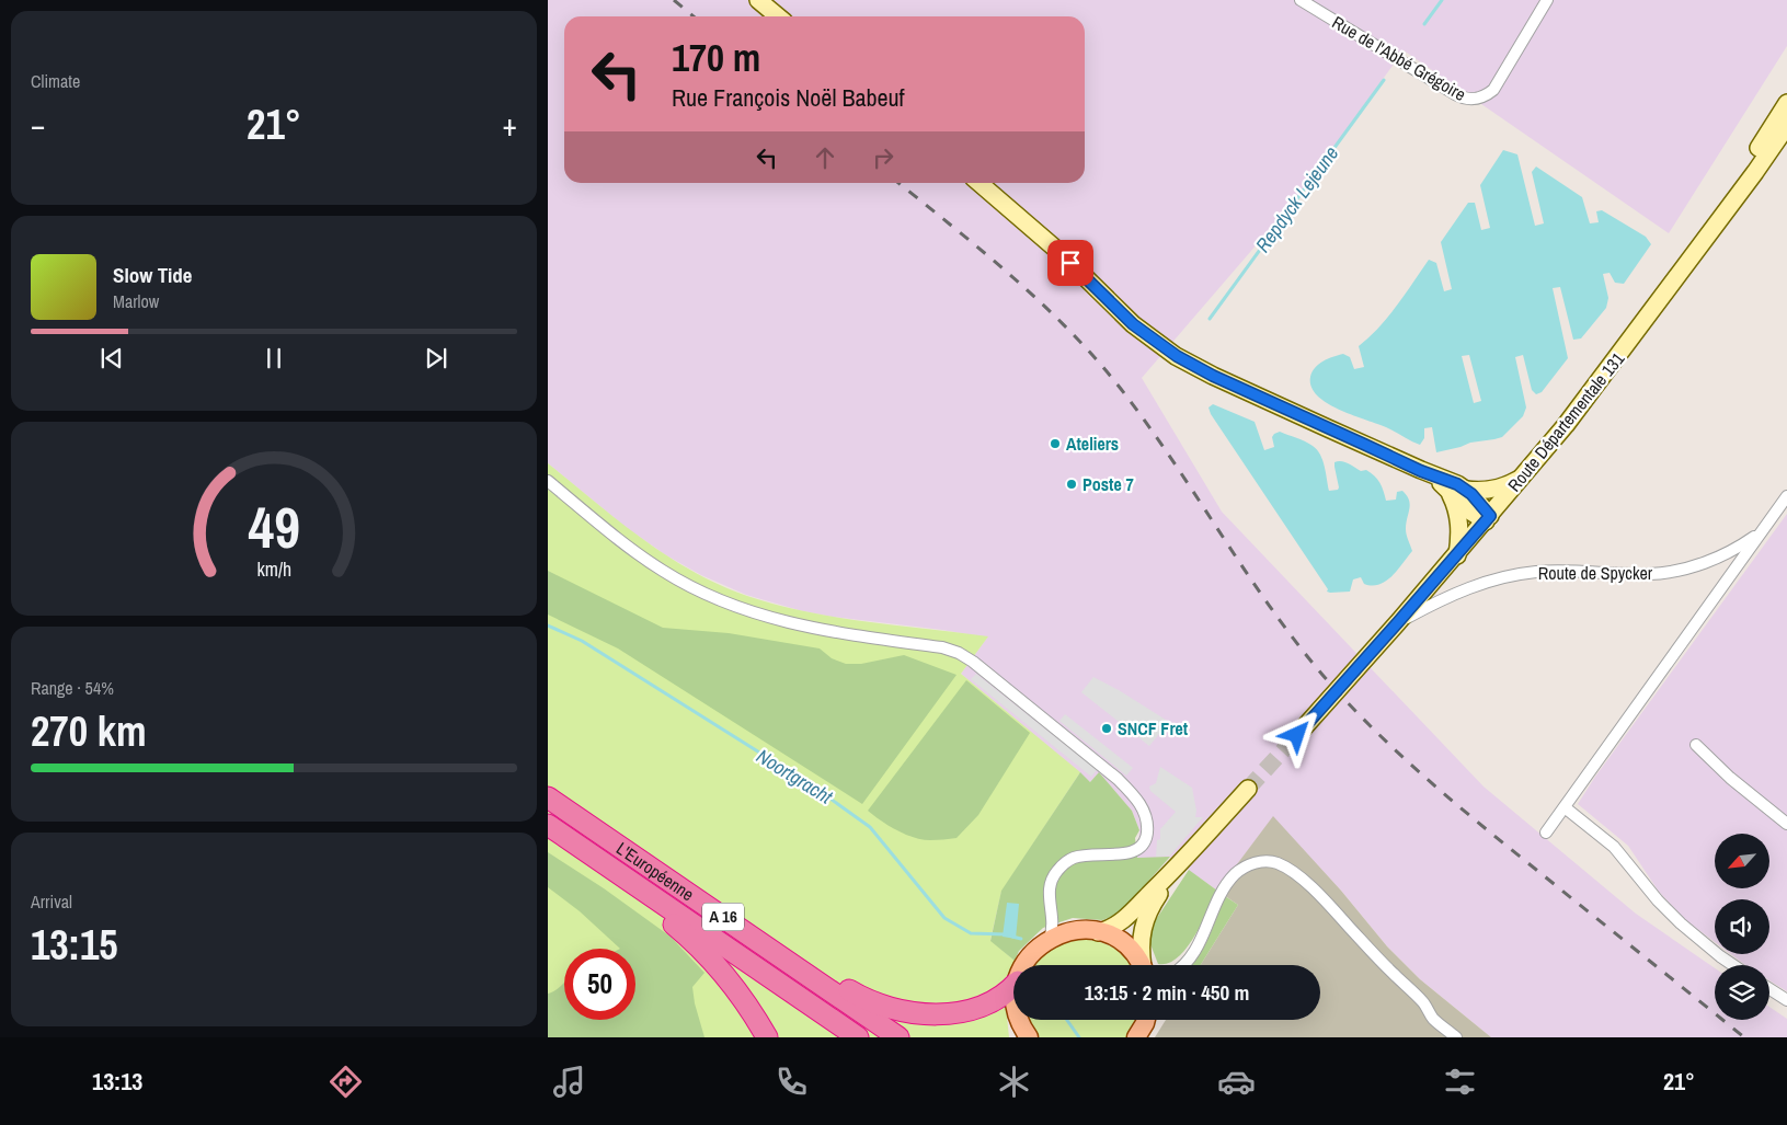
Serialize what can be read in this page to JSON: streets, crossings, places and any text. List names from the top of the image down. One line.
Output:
{"streets":{"highway":["L'Européenne","A 16"],"main road":["Route Départementale 131"],"street":["Rue de l'Abbé Grégoire","Route de Spycker"]},"crossings":[["Route Départementale 131","Route de Spycker"]],"water":["Repdyck Lejeune","Noortgracht"],"places":["Ateliers","Poste 7","SNCF Fret"],"north":"bottom left","page":{"tile":["Climate",["Range · 54%","270 km"],["Arrival","13:15"]],"turn":["170 m","Rue François Noël Babeuf"],"heat":["−","21°","+"],"song":["Slow Tide","Marlow"],"limit":"50","trip":"13:15 · 2 min · 450 m","tabs":["13:13","21°"],"gauge":["49","km/h"]}}
